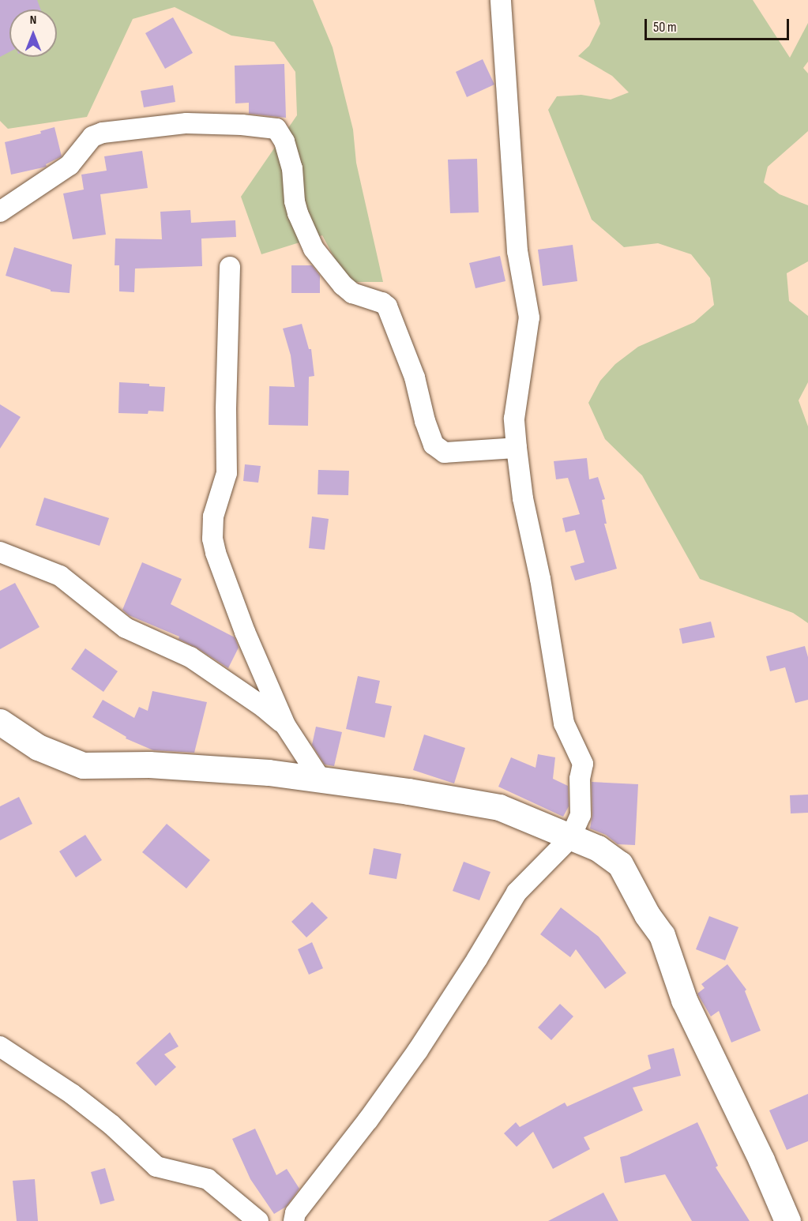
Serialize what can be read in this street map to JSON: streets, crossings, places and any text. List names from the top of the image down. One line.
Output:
{"scale_bar":"50 m","north":"top"}
